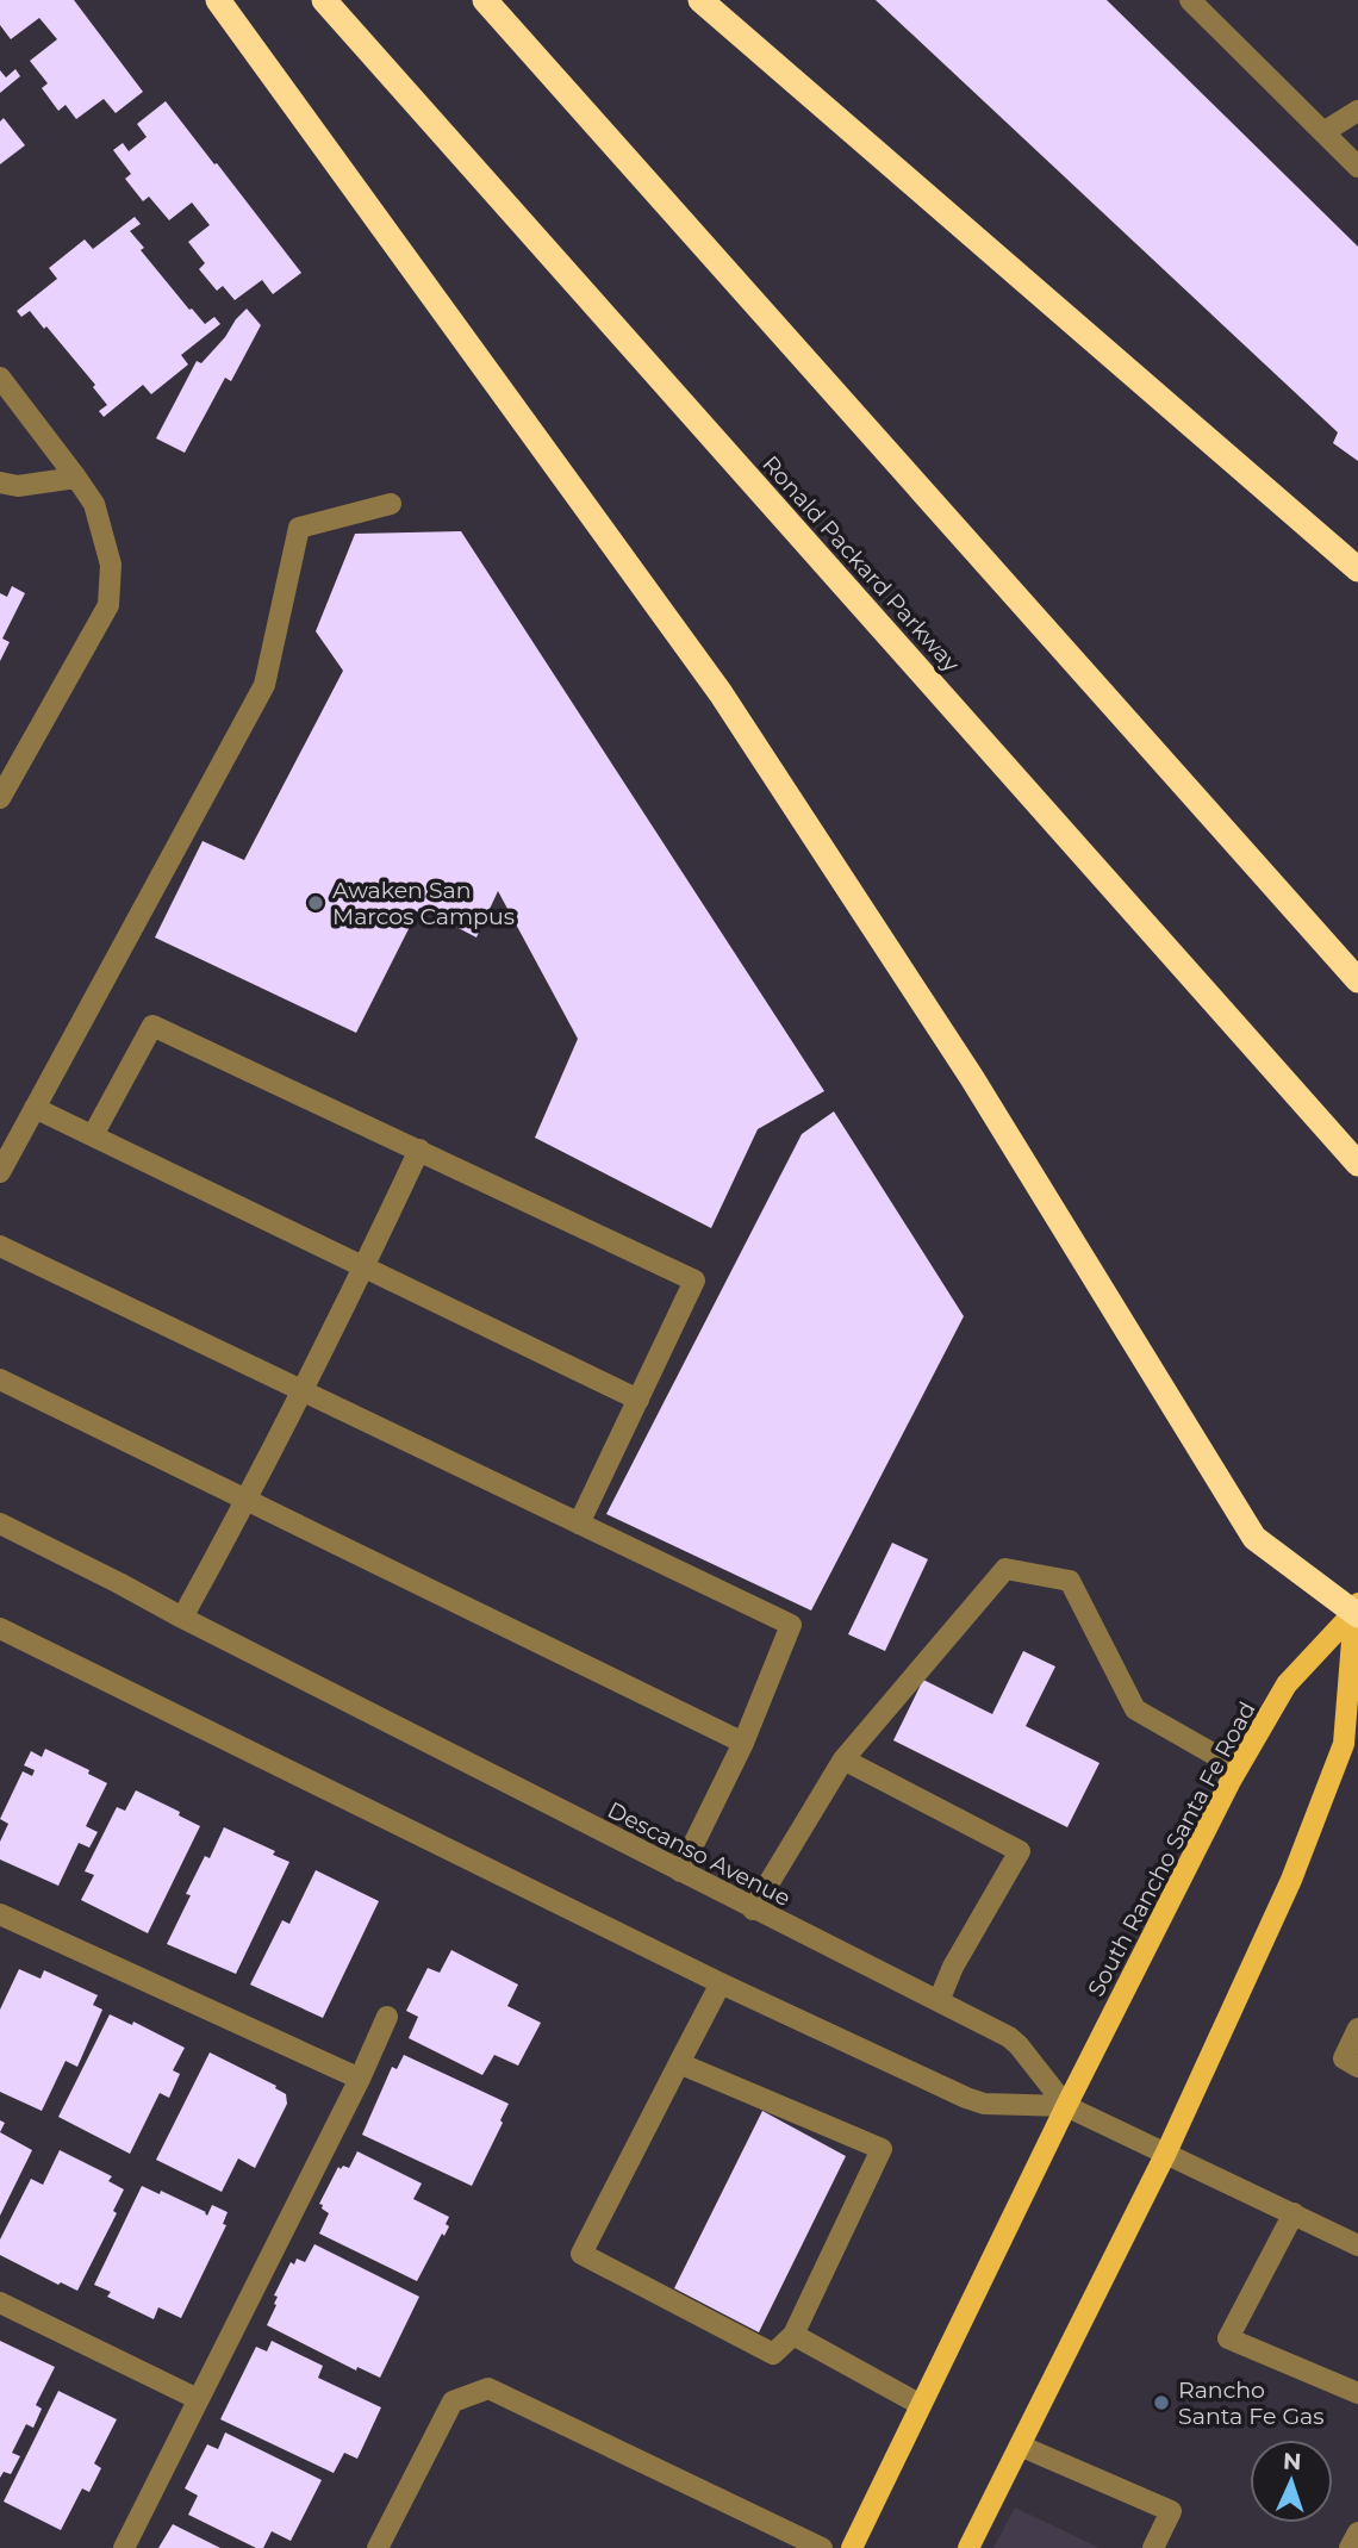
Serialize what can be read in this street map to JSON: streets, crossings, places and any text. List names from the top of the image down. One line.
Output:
{"streets":{"highway":["Ronald Packard Parkway"],"main road":["South Rancho Santa Fe Road"],"street":["Descanso Avenue"]},"crossings":[["South Rancho Santa Fe Road","Descanso Avenue"]],"places":["Awaken San Marcos Campus","Rancho Santa Fe Gas"],"north":"top"}
